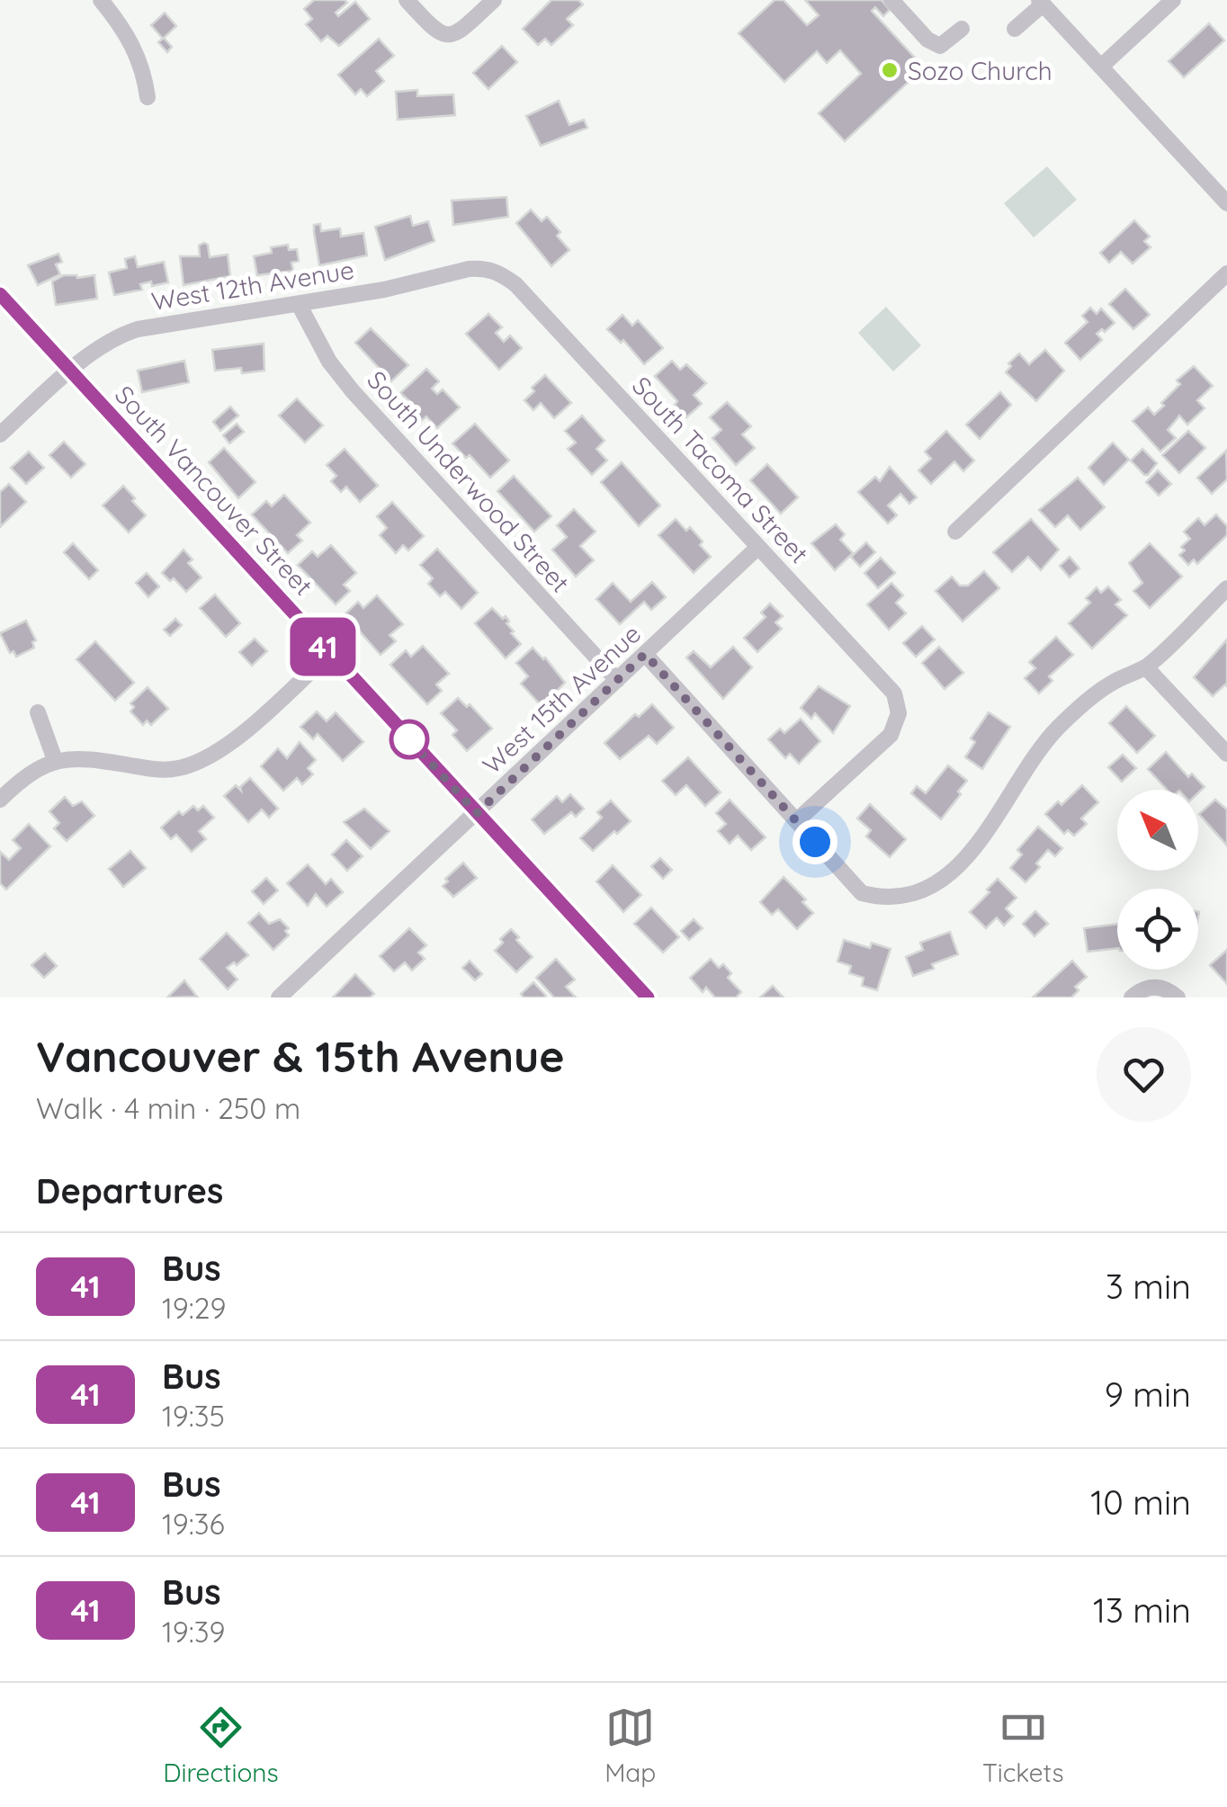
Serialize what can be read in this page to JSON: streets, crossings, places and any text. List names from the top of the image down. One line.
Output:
{"streets":{"street":["West 12th Avenue","South Tacoma Street","South Underwood Street","South Vancouver Street","West 15th Avenue"]},"crossings":[["West 12th Avenue","South Tacoma Street"],["West 12th Avenue","South Underwood Street"],["West 12th Avenue","South Vancouver Street"],["South Tacoma Street","West 15th Avenue"],["South Underwood Street","West 15th Avenue"],["South Vancouver Street","West 15th Avenue"]],"places":["Sozo Church"],"lines":["bus line 41"],"north":"top left","page":{"on_map":"41","heading":[["Vancouver & 15th Avenue","Walk · 4 min · 250 m"],"Departures"],"list":[{"mark":"41","name":"Bus","note":"19:29","value":"3 min"},{"mark":"41","name":"Bus","note":"19:35","value":"9 min"},{"mark":"41","name":"Bus","note":"19:36","value":"10 min"},{"mark":"41","name":"Bus","note":"19:39","value":"13 min"}],"tabs":["Directions","Map","Tickets"]}}
